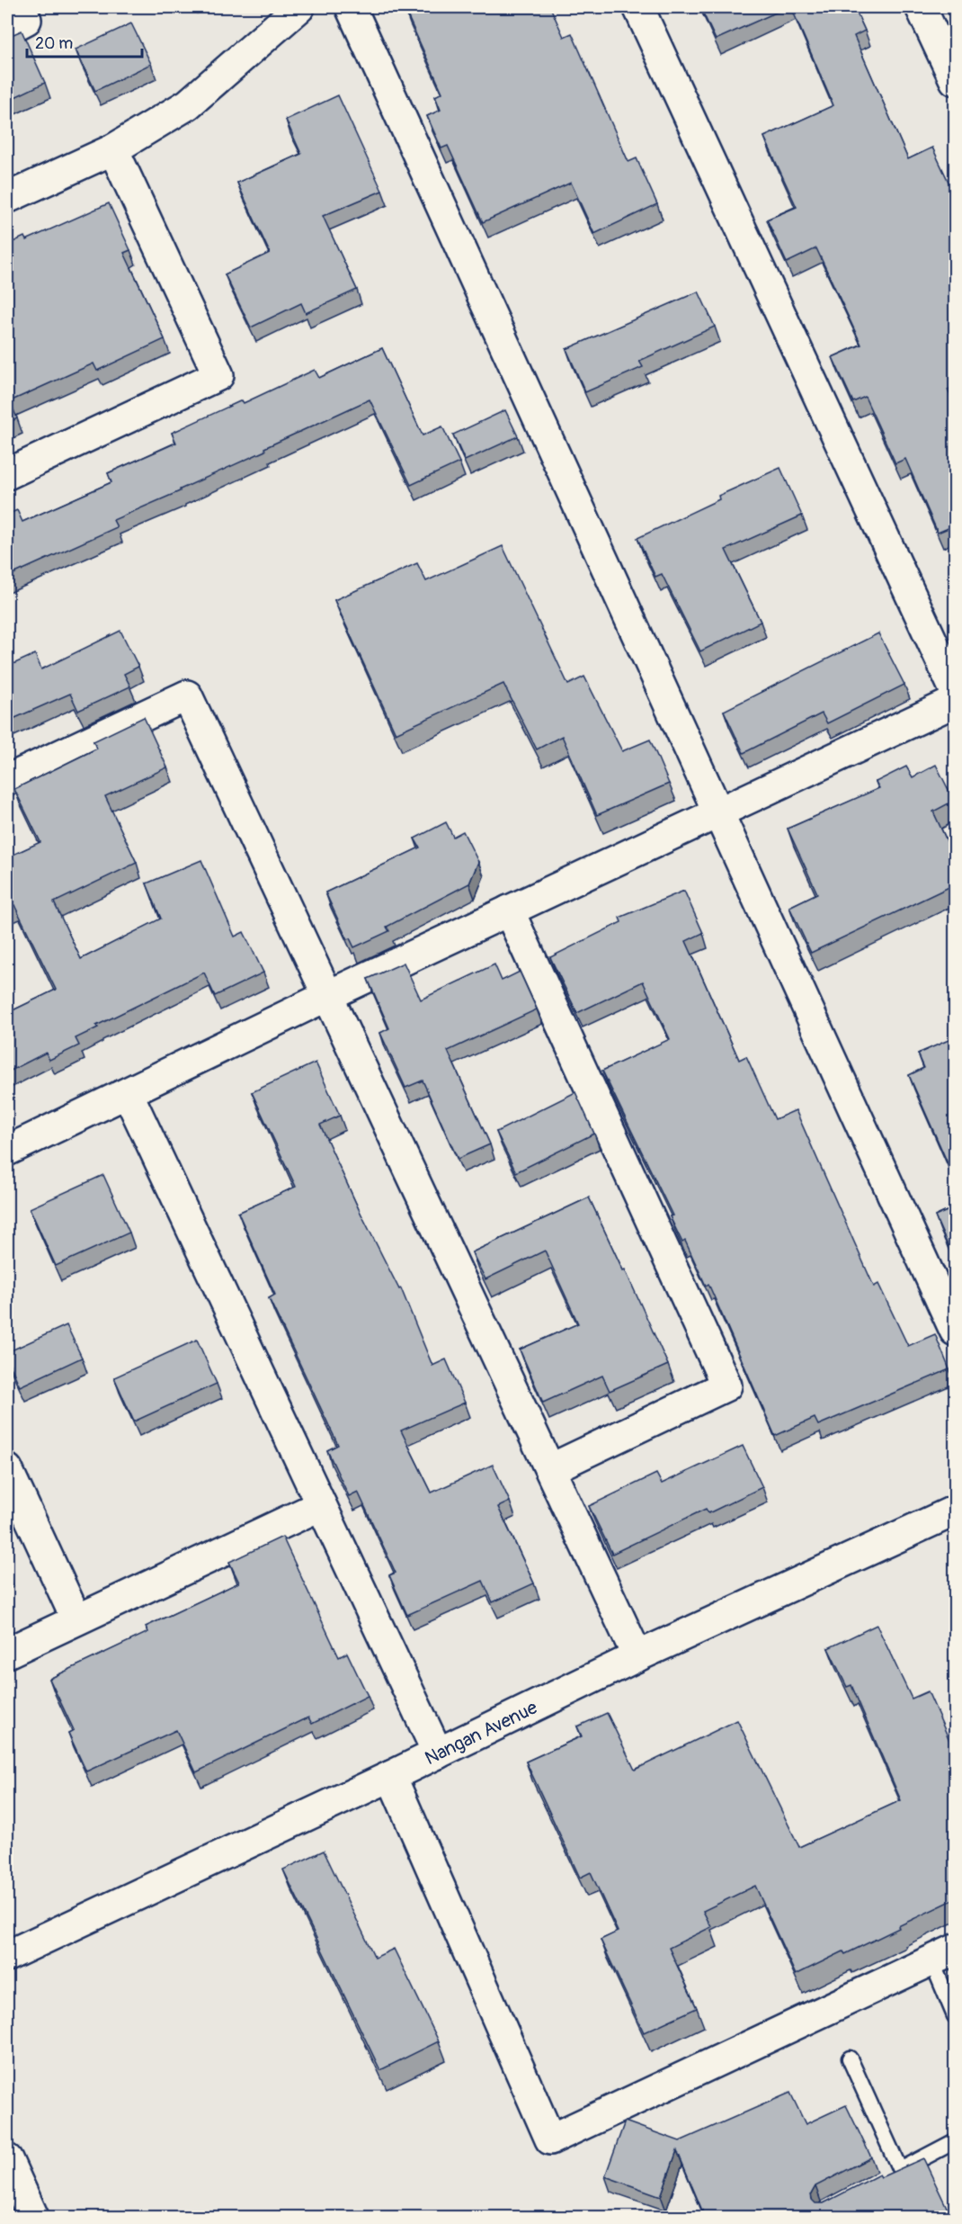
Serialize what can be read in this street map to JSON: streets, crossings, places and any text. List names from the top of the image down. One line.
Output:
{"streets":{"street":["Nangan Avenue"]},"scale_bar":"20 m"}
